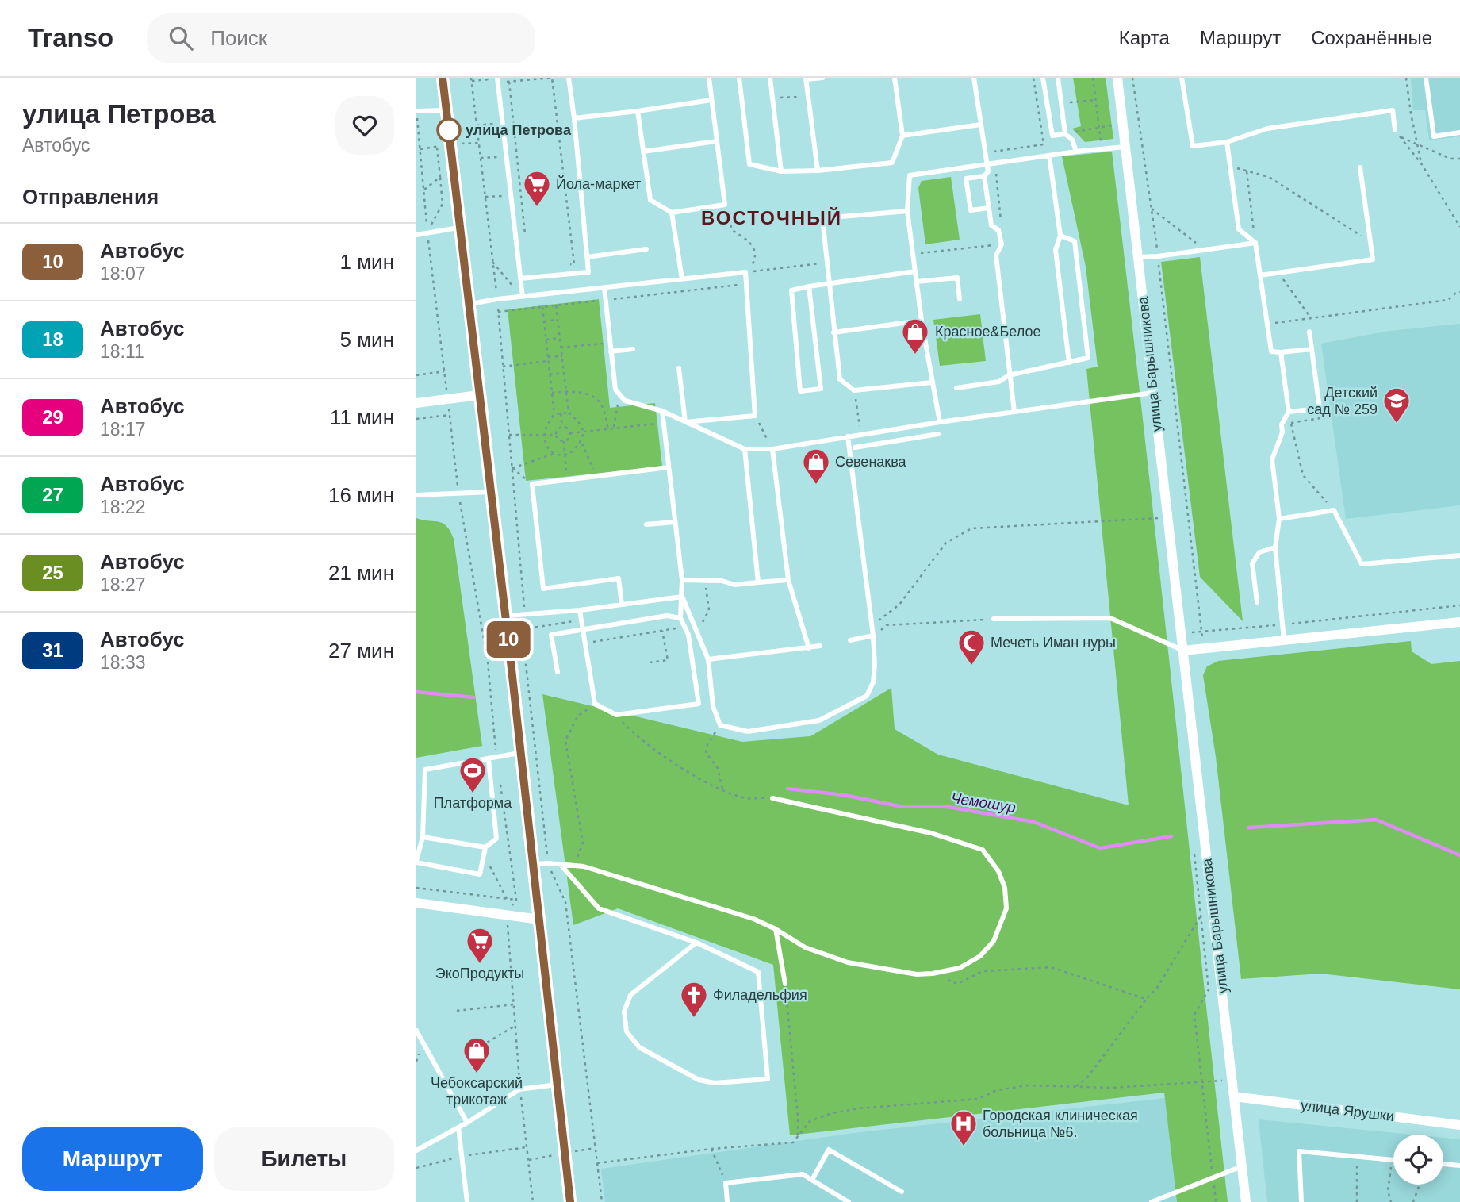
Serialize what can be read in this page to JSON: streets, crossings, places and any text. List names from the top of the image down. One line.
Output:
{"streets":{"street":["улица Барышникова","улица Ярушки"]},"crossings":[["улица Барышникова","улица Ярушки"]],"districts":["ВОСТОЧНЫЙ"],"water":["Чемошур"],"places":{"other":["улица Петрова"],"supermarket":["Йола-маркет","ЭкоПродукты"],"shop":["Красное&Белое","Севенаква","Чебоксарский трикотаж"],"school or university":["Детский сад № 259"],"mosque":["Мечеть Иман нуры"],"sports":["Платформа"],"church":["Филадельфия"],"hospital":["Городская клиническая больница №6."]},"lines":["bus line 10"],"page":{"header":"Transo","search":"Поиск","nav":["Карта","Маршрут","Сохранённые"],"heading":[["улица Петрова","Автобус"],"Отправления"],"on_map":"10","list":[{"mark":"10","name":"Автобус","note":"18:07","value":"1 мин"},{"mark":"18","name":"Автобус","note":"18:11","value":"5 мин"},{"mark":"29","name":"Автобус","note":"18:17","value":"11 мин"},{"mark":"27","name":"Автобус","note":"18:22","value":"16 мин"},{"mark":"25","name":"Автобус","note":"18:27","value":"21 мин"},{"mark":"31","name":"Автобус","note":"18:33","value":"27 мин"}],"buttons":["Маршрут","Билеты"]}}
